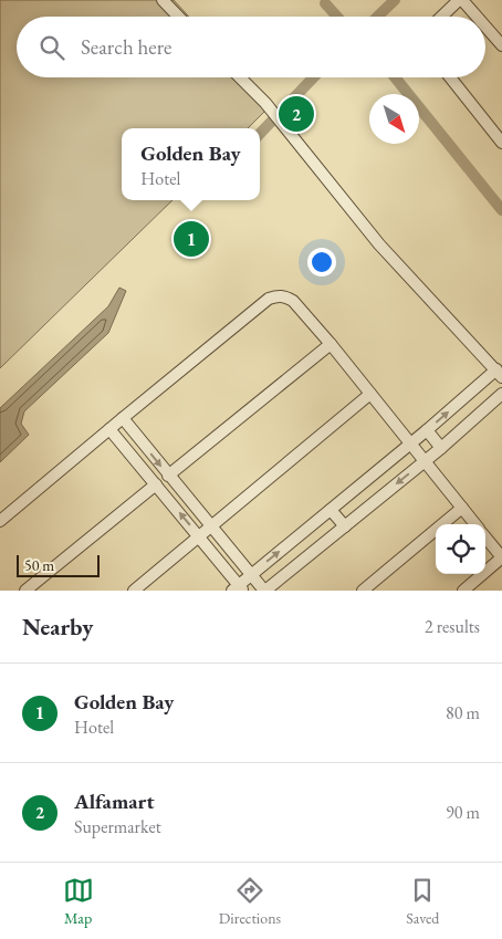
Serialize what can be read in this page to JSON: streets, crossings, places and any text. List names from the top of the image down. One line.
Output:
{"scale_bar":"50 m","north":"bottom right","page":{"search":"Search here","pins":["2","1"],"popup":["Golden Bay","Hotel"],"scale":"50 m","heading":["Nearby","2 results"],"list":[{"mark":"1","name":"Golden Bay","note":"Hotel","value":"80 m"},{"mark":"2","name":"Alfamart","note":"Supermarket","value":"90 m"}],"nav":["Map","Directions","Saved"]}}
